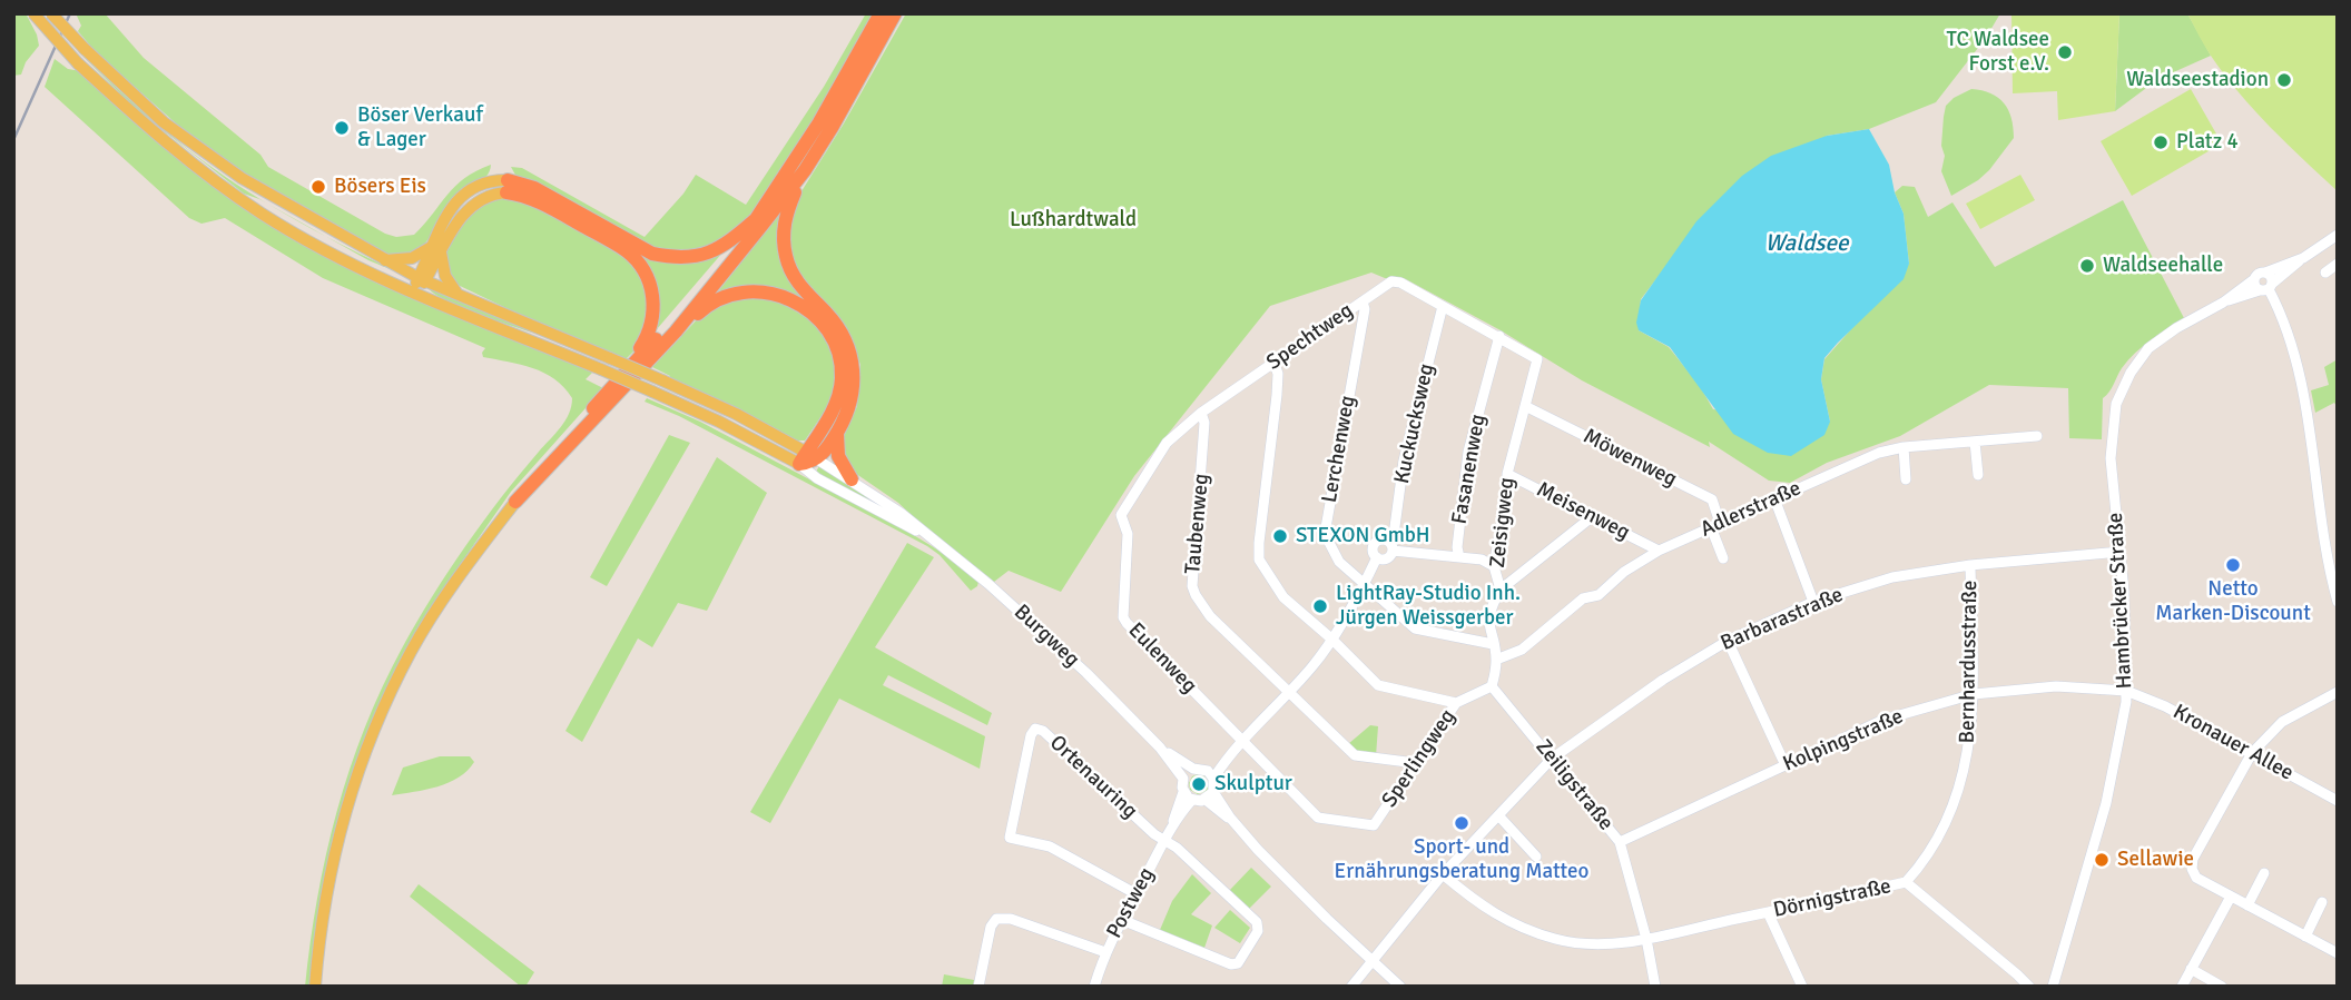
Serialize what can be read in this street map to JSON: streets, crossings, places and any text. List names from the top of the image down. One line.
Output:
{"streets":{"street":["Spechtweg","Kuckucksweg","Lerchenweg","Möwenweg","Fasanenweg","Adlerstraße","Meisenweg","Zeisigweg","Taubenweg","Hambrücker Straße","Barbarastraße","Burgweg","Eulenweg","Bernhardusstraße","Kolpingstraße","Kronauer Allee","Sperlingweg","Ortenauring","Zeiligstraße","Dörnigstraße","Postweg"]},"crossings":[["Spechtweg","Kuckucksweg"],["Spechtweg","Lerchenweg"],["Spechtweg","Fasanenweg"],["Spechtweg","Zeisigweg"],["Spechtweg","Taubenweg"],["Spechtweg","Eulenweg"],["Lerchenweg","Zeisigweg"],["Möwenweg","Adlerstraße"],["Möwenweg","Zeisigweg"],["Adlerstraße","Meisenweg"],["Adlerstraße","Zeisigweg"],["Meisenweg","Zeisigweg"],["Zeisigweg","Sperlingweg"],["Zeisigweg","Zeiligstraße"],["Taubenweg","Sperlingweg"],["Hambrücker Straße","Barbarastraße"],["Hambrücker Straße","Kolpingstraße"],["Hambrücker Straße","Kronauer Allee"],["Barbarastraße","Bernhardusstraße"],["Barbarastraße","Zeiligstraße"],["Barbarastraße","Dörnigstraße"],["Burgweg","Postweg"],["Eulenweg","Sperlingweg"],["Bernhardusstraße","Kolpingstraße"],["Bernhardusstraße","Dörnigstraße"],["Kolpingstraße","Kronauer Allee"],["Kolpingstraße","Zeiligstraße"],["Sperlingweg","Zeiligstraße"],["Ortenauring","Postweg"],["Zeiligstraße","Dörnigstraße"]],"water":["Waldsee"],"parks":["Lußhardtwald"],"places":["TC Waldsee Forst e.V.","Waldseestadion","Böser Verkauf & Lager","Platz 4","Bösers Eis","Waldseehalle","STEXON GmbH","Netto Marken-Discount","LightRay-Studio Inh. Jürgen Weissgerber","Skulptur","Sport- und Ernährungsberatung Matteo","Sellawie"]}
